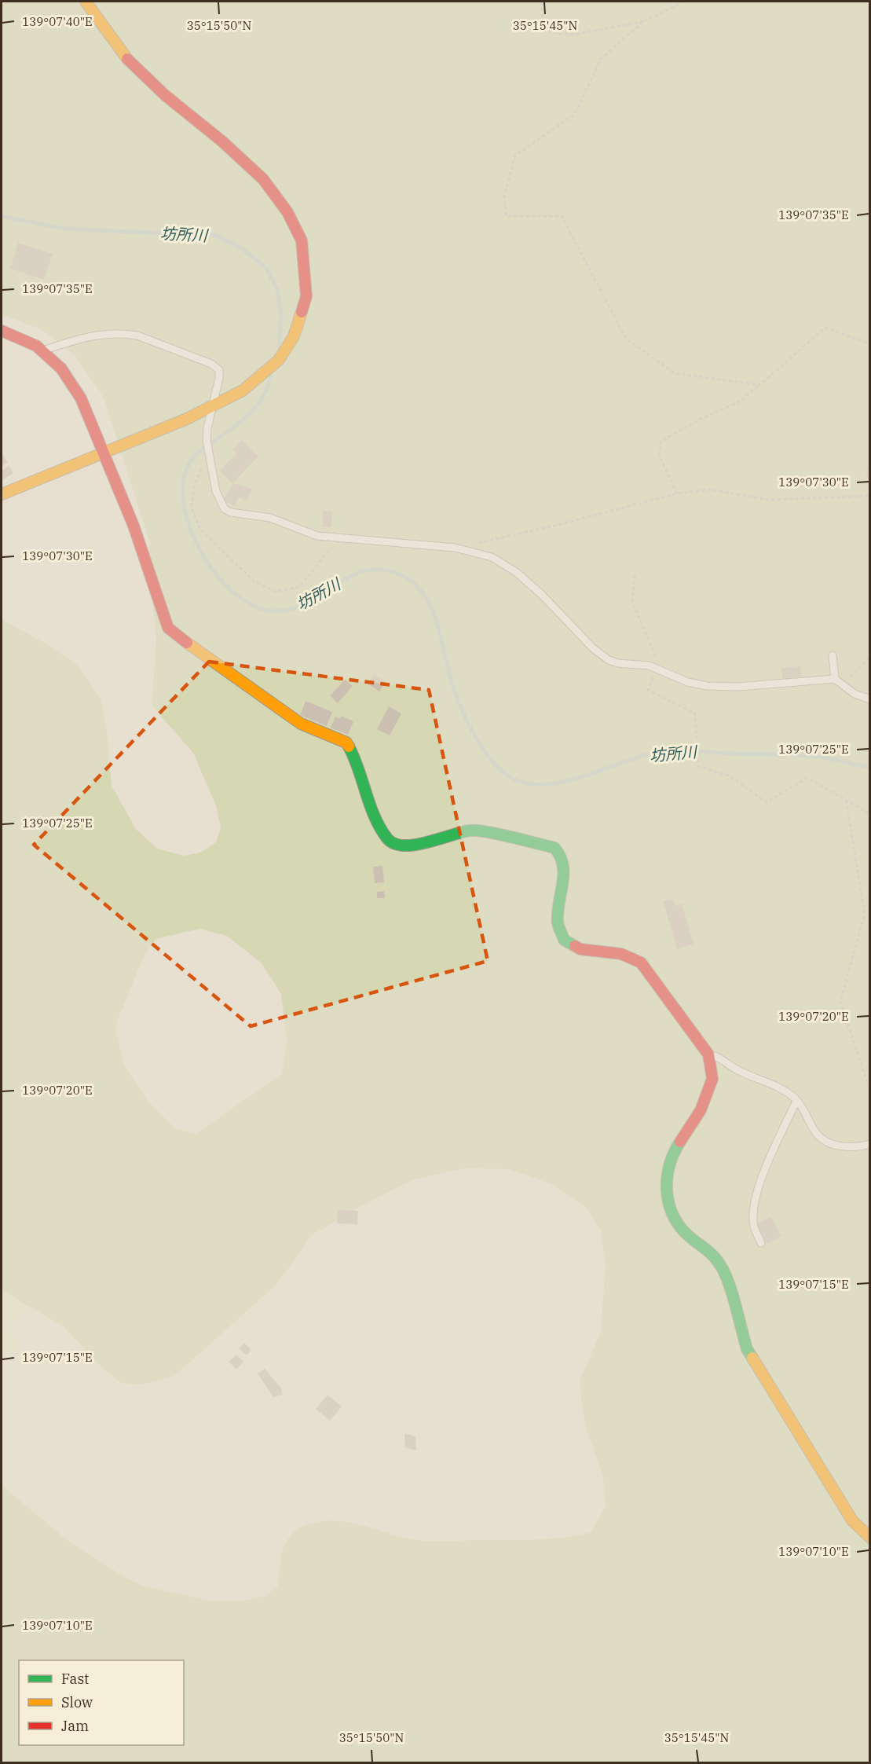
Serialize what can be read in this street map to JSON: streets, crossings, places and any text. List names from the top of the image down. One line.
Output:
{"water":["坊所川"],"legend":["Fast","Slow","Jam"],"coordinates":["139°07'40\"E","35°15'50\"N","35°15'45\"N","139°07'35\"E","139°07'30\"E","139°07'25\"E","139°07'20\"E","139°07'15\"E","139°07'10\"E"]}
